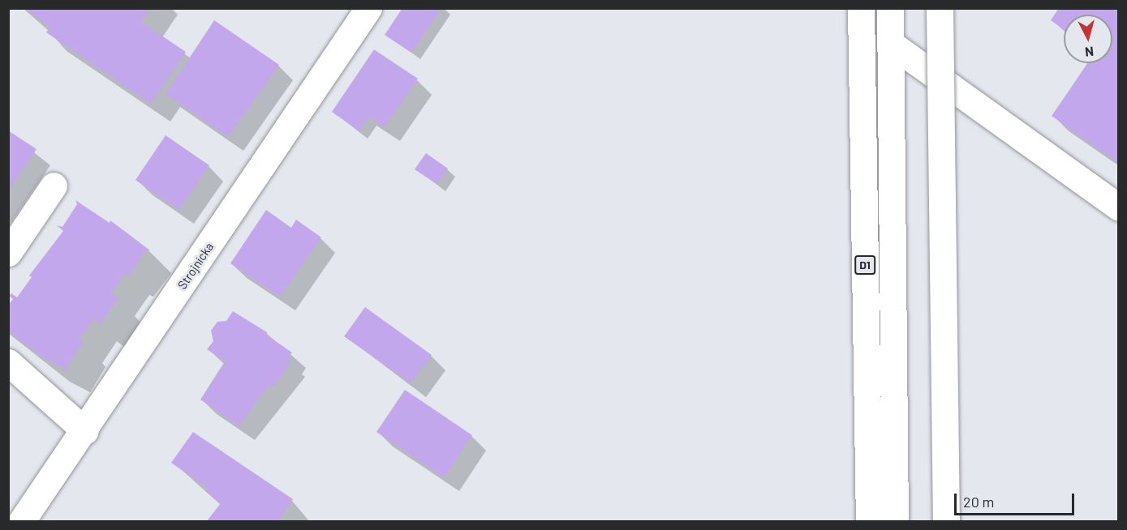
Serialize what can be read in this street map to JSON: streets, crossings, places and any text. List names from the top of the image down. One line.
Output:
{"streets":{"main road":["D1","Strojnícka"]},"scale_bar":"20 m","north":"bottom"}
